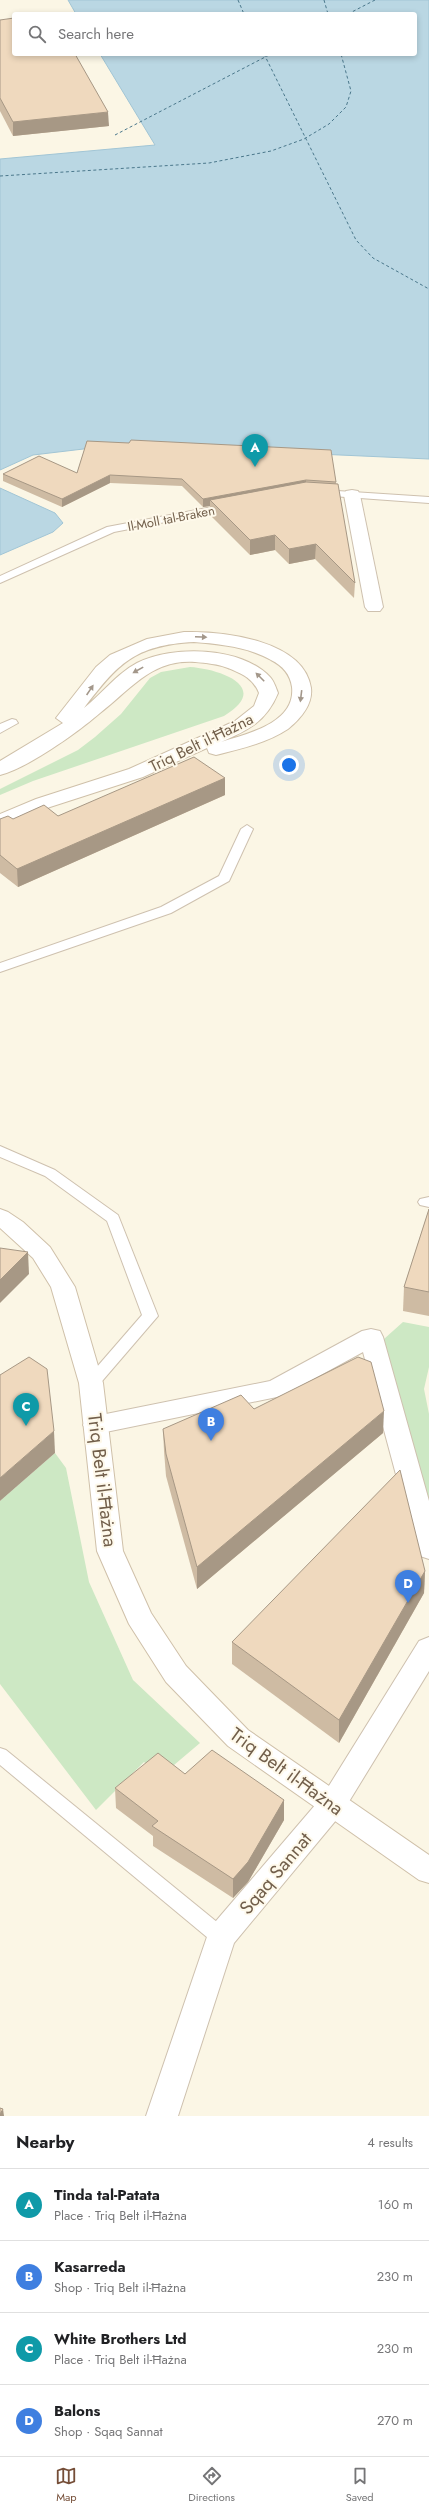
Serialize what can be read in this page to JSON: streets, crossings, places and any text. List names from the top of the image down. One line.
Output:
{"streets":{"main road":["Triq Belt il-Ħażna","Sqaq Sannat"],"lane":["Il-Moll tal-Braken"]},"crossings":[["Triq Belt il-Ħażna","Sqaq Sannat"]],"page":{"search":"Search here","pins":["A","C","B","D"],"heading":["Nearby","4 results"],"list":[{"mark":"A","name":"Tinda tal-Patata","note":"Place · Triq Belt il-Ħażna","value":"160 m"},{"mark":"B","name":"Kasarreda","note":"Shop · Triq Belt il-Ħażna","value":"230 m"},{"mark":"C","name":"White Brothers Ltd","note":"Place · Triq Belt il-Ħażna","value":"230 m"},{"mark":"D","name":"Balons","note":"Shop · Sqaq Sannat","value":"270 m"}],"nav":["Map","Directions","Saved"]}}
